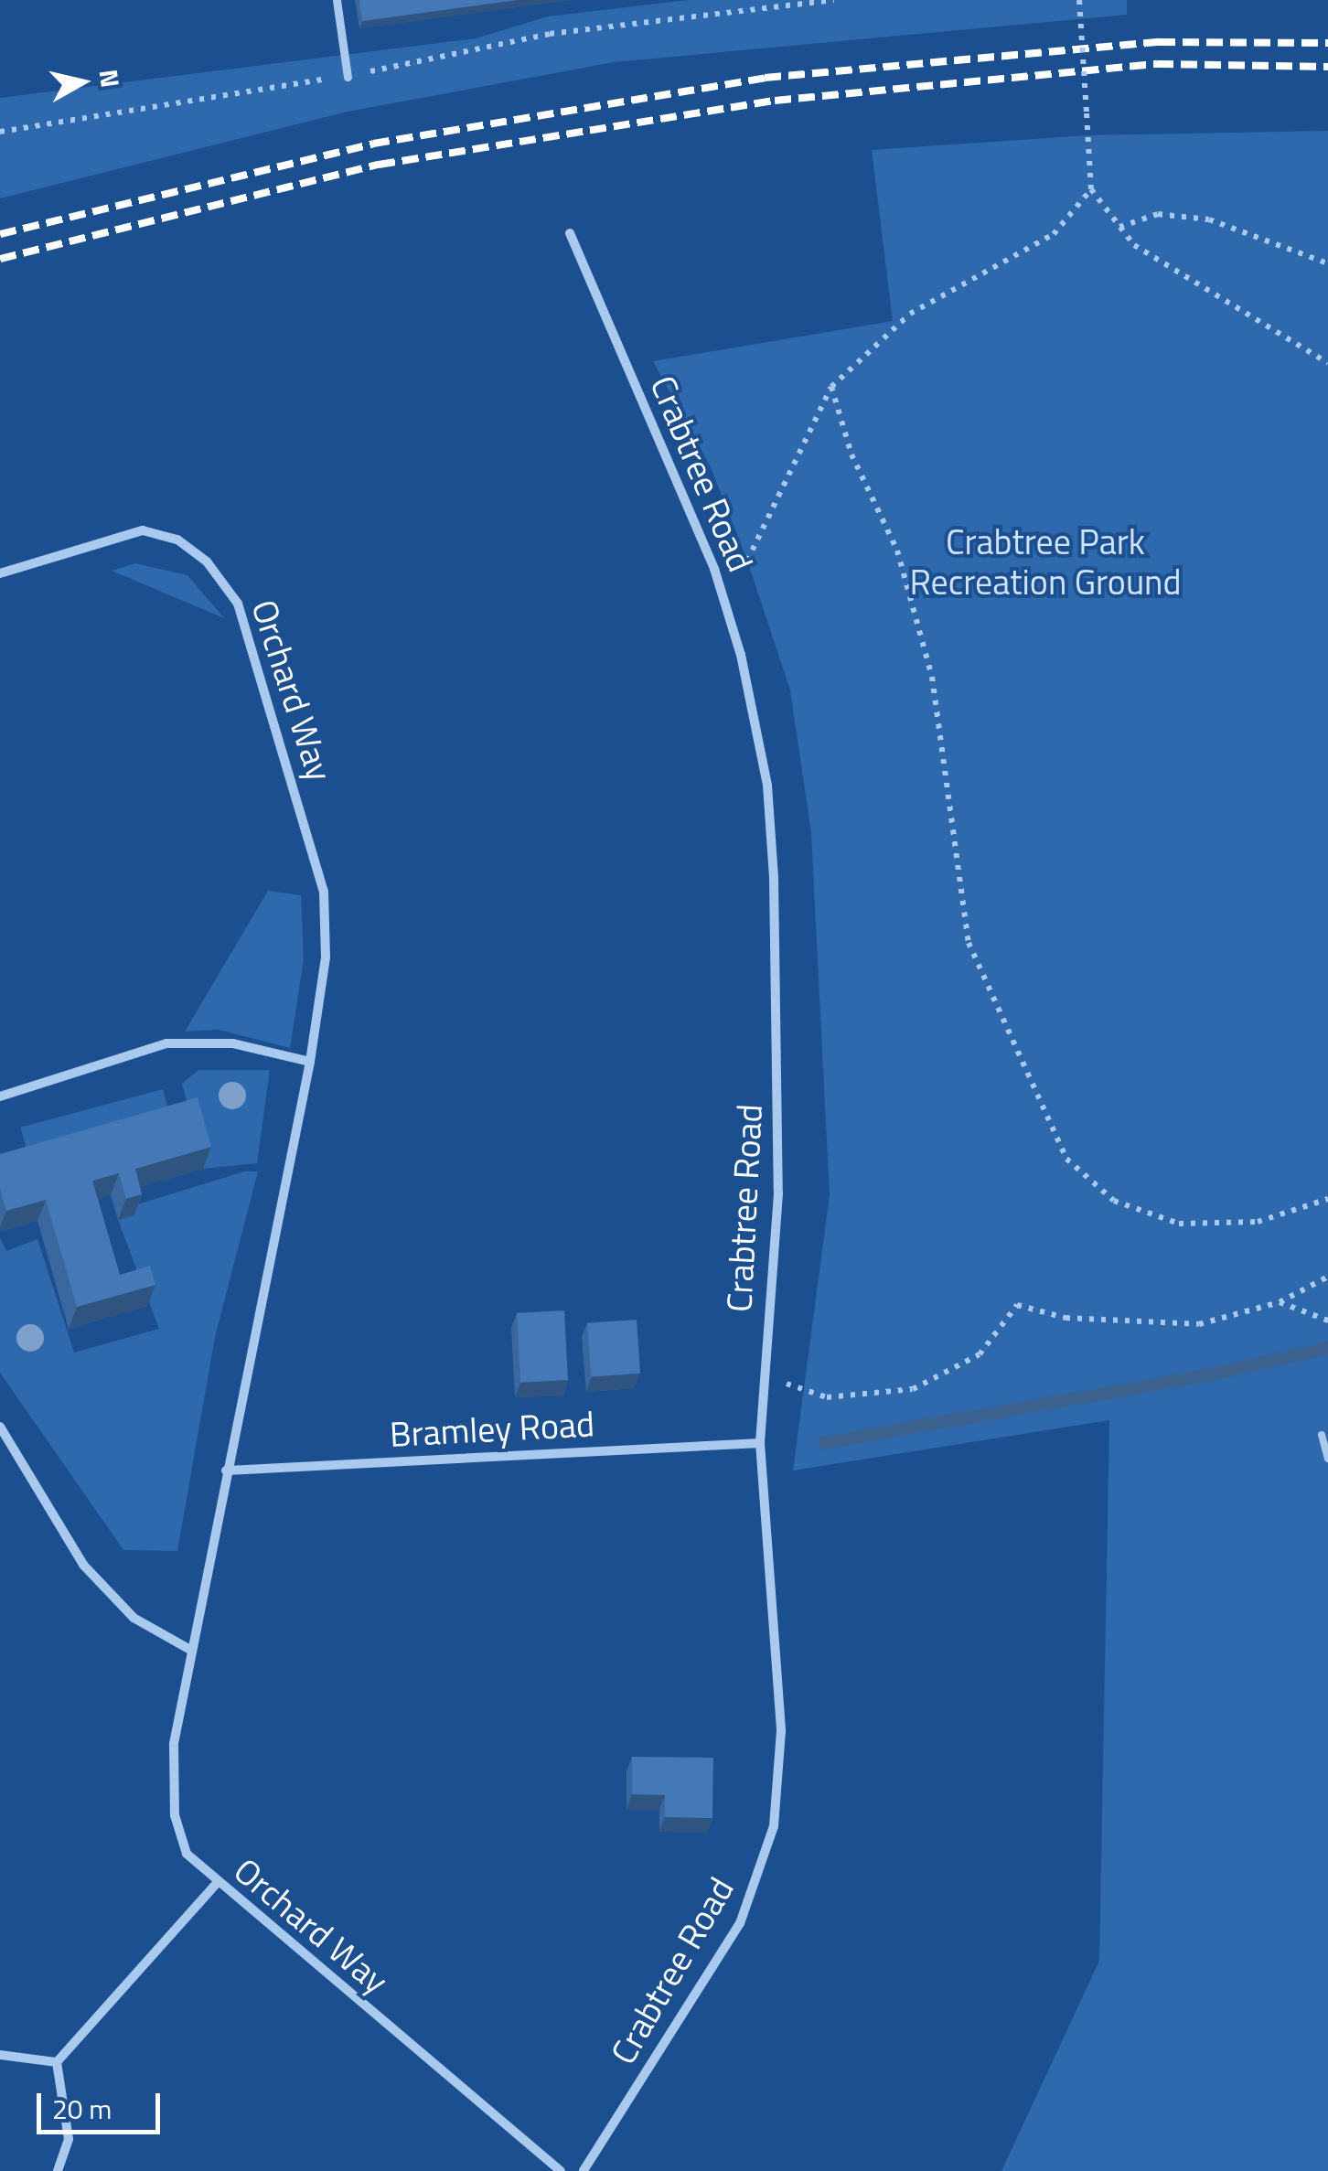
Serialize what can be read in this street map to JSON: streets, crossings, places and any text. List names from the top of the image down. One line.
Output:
{"streets":{"street":["Crabtree Road","Orchard Way","Bramley Road"]},"crossings":[["Crabtree Road","Bramley Road"],["Orchard Way","Bramley Road"]],"parks":["Crabtree Park Recreation Ground"],"scale_bar":"20 m","north":"right"}
